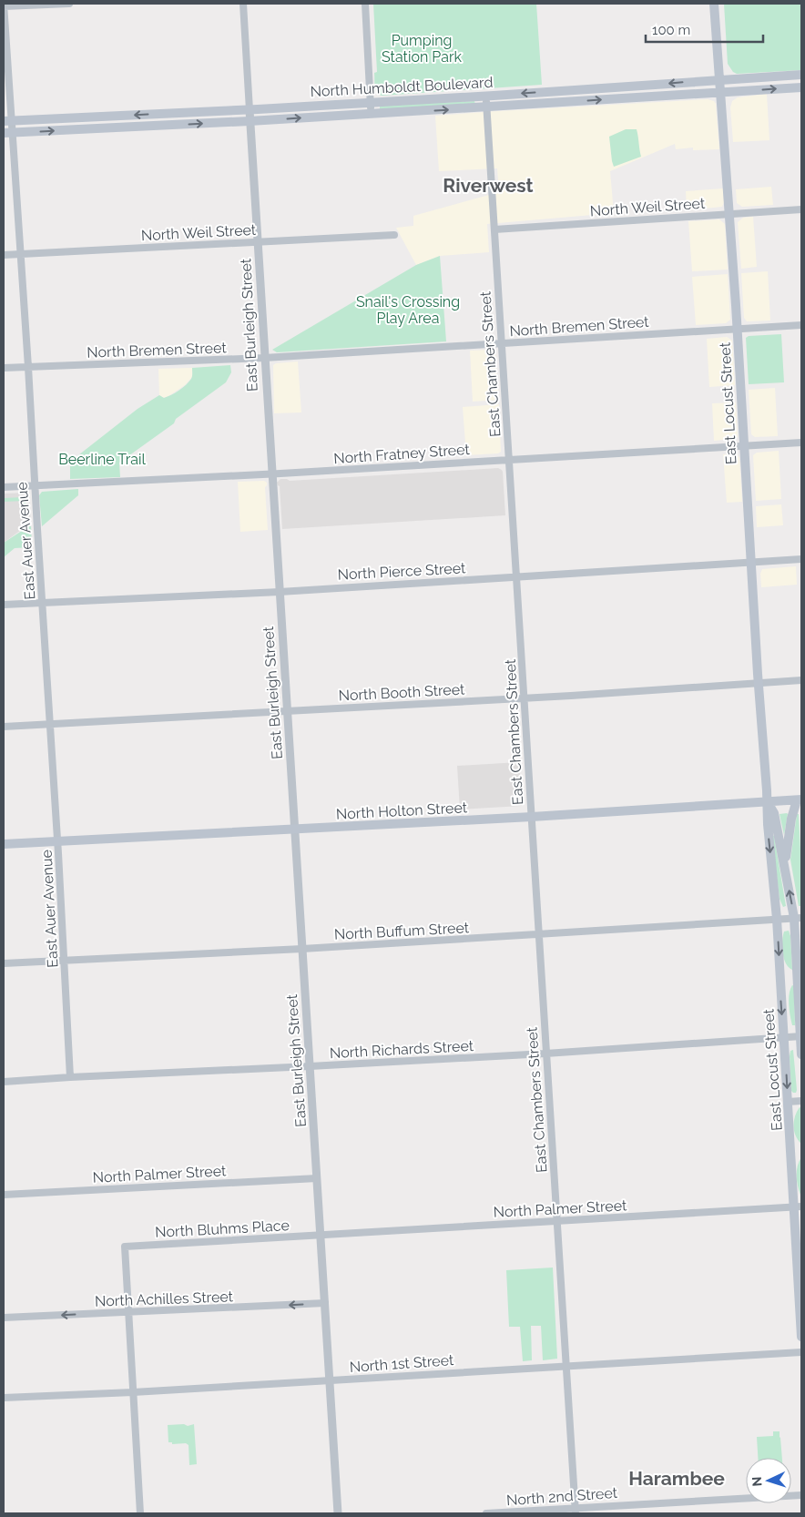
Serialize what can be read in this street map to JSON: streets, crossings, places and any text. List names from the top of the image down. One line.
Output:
{"streets":{"main road":["North Humboldt Boulevard","East Locust Street","North Holton Street"],"street":["North Weil Street","East Burleigh Street","North Bremen Street","East Chambers Street","North Fratney Street","East Auer Avenue","North Pierce Street","North Booth Street","North Buffum Street","North Richards Street","North Palmer Street","North Bluhms Place","North Achilles Street","North 1st Street","North 2nd Street"]},"crossings":[["North Humboldt Boulevard","East Burleigh Street"],["North Humboldt Boulevard","East Chambers Street"],["North Humboldt Boulevard","East Locust Street"],["North Humboldt Boulevard","East Auer Avenue"],["North Weil Street","East Burleigh Street"],["North Weil Street","East Chambers Street"],["North Weil Street","East Locust Street"],["North Weil Street","East Auer Avenue"],["East Burleigh Street","North Bremen Street"],["East Burleigh Street","North Fratney Street"],["East Burleigh Street","North Pierce Street"],["East Burleigh Street","North Booth Street"],["East Burleigh Street","North Holton Street"],["East Burleigh Street","North Buffum Street"],["East Burleigh Street","North Richards Street"],["East Burleigh Street","North Palmer Street"],["East Burleigh Street","North Bluhms Place"],["East Burleigh Street","North Achilles Street"],["East Burleigh Street","North 1st Street"],["North Bremen Street","East Chambers Street"],["North Bremen Street","East Locust Street"],["North Bremen Street","East Auer Avenue"],["East Chambers Street","North Fratney Street"],["East Chambers Street","North Pierce Street"],["East Chambers Street","North Booth Street"],["East Chambers Street","North Holton Street"],["East Chambers Street","North Buffum Street"],["East Chambers Street","North Richards Street"],["East Chambers Street","North Palmer Street"],["East Chambers Street","North 1st Street"],["East Chambers Street","North 2nd Street"],["East Locust Street","North Fratney Street"],["East Locust Street","North Pierce Street"],["East Locust Street","North Booth Street"],["East Locust Street","North Holton Street"],["East Locust Street","North Buffum Street"],["East Locust Street","North Richards Street"],["East Locust Street","North Palmer Street"],["North Fratney Street","East Auer Avenue"],["East Auer Avenue","North Pierce Street"],["East Auer Avenue","North Booth Street"],["East Auer Avenue","North Holton Street"],["East Auer Avenue","North Buffum Street"],["East Auer Avenue","North Richards Street"],["North Palmer Street","North Bluhms Place"],["North Bluhms Place","North Achilles Street"]],"one_way":["North Achilles Street"],"districts":["Riverwest","Harambee"],"parks":["Pumping Station Park","Snail's Crossing Play Area","Beerline Trail"],"scale_bar":"100 m","north":"left"}
